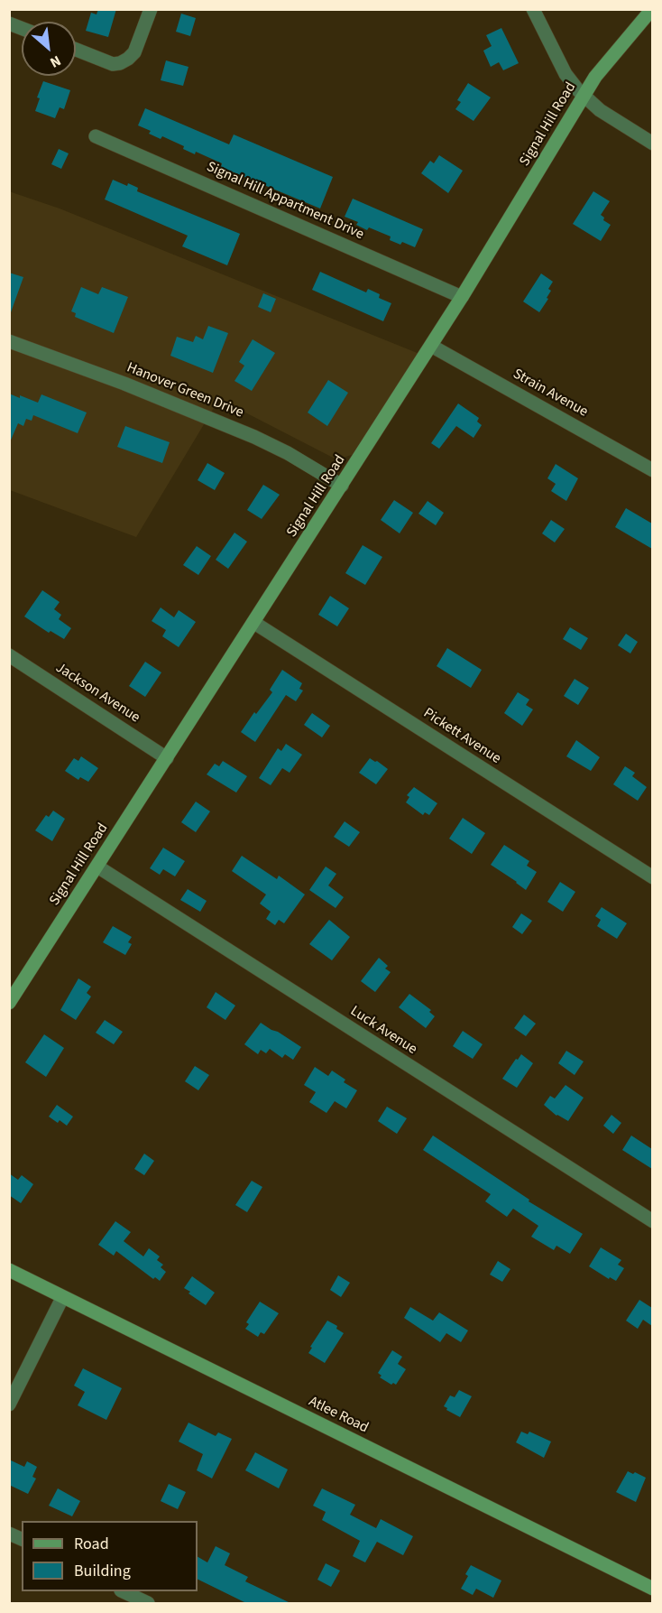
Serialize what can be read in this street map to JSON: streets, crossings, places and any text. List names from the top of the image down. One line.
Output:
{"streets":{"street":["Signal Hill Road","Signal Hill Appartment Drive","Hanover Green Drive","Strain Avenue","Jackson Avenue","Pickett Avenue","Luck Avenue","Atlee Road"]},"crossings":[["Signal Hill Road","Signal Hill Appartment Drive"],["Signal Hill Road","Hanover Green Drive"],["Signal Hill Road","Strain Avenue"],["Signal Hill Road","Jackson Avenue"],["Signal Hill Road","Pickett Avenue"],["Signal Hill Road","Luck Avenue"]],"legend":["Road","Building"],"north":"bottom right"}
